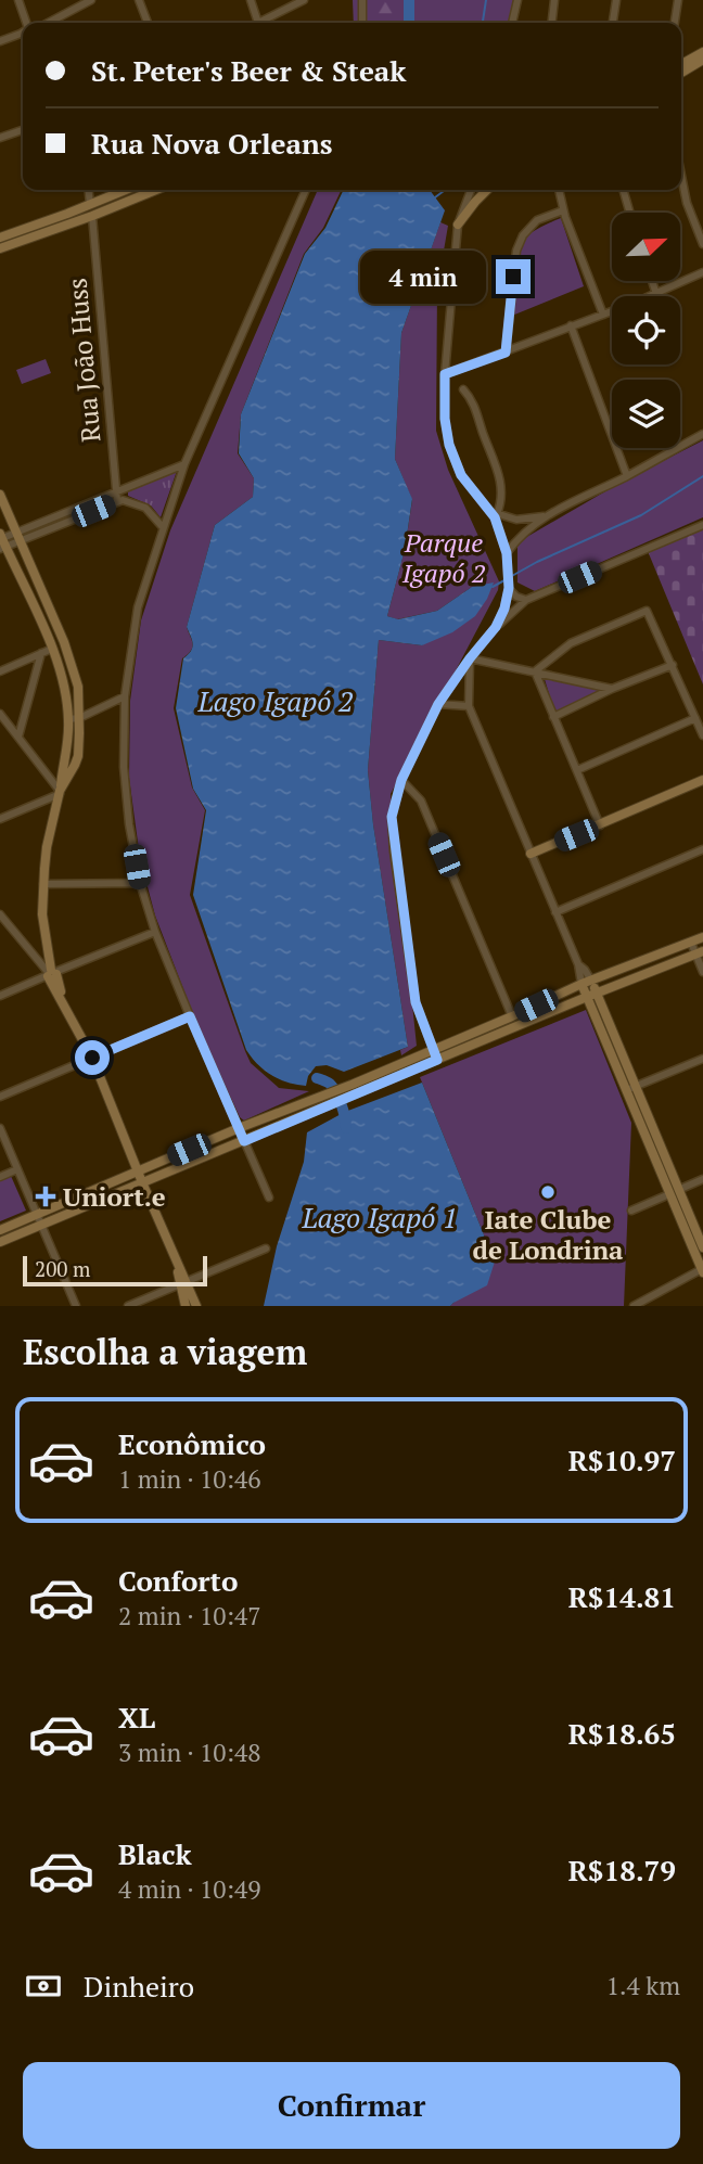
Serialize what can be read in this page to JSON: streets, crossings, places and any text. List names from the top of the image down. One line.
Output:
{"streets":{"street":["Rua João Huss"]},"water":["Lago Igapó 2","Lago Igapó 1"],"parks":["Parque Igapó 2"],"places":{"other":["Iate Clube de Londrina"],"health":["Uniort.e"]},"scale_bar":"200 m","north":"top right","page":{"banner":["St. Peter's Beer & Steak","Rua Nova Orleans"],"bubble":"4 min","scale":"200 m","heading":"Escolha a viagem","list":[{"name":"Econômico","note":"1 min · 10:46","value":"R$10.97"},{"name":"Conforto","note":"2 min · 10:47","value":"R$14.81"},{"name":"XL","note":"3 min · 10:48","value":"R$18.65"},{"name":"Black","note":"4 min · 10:49","value":"R$18.79"}],"pay":["Dinheiro","1.4 km"],"buttons":"Confirmar"}}
